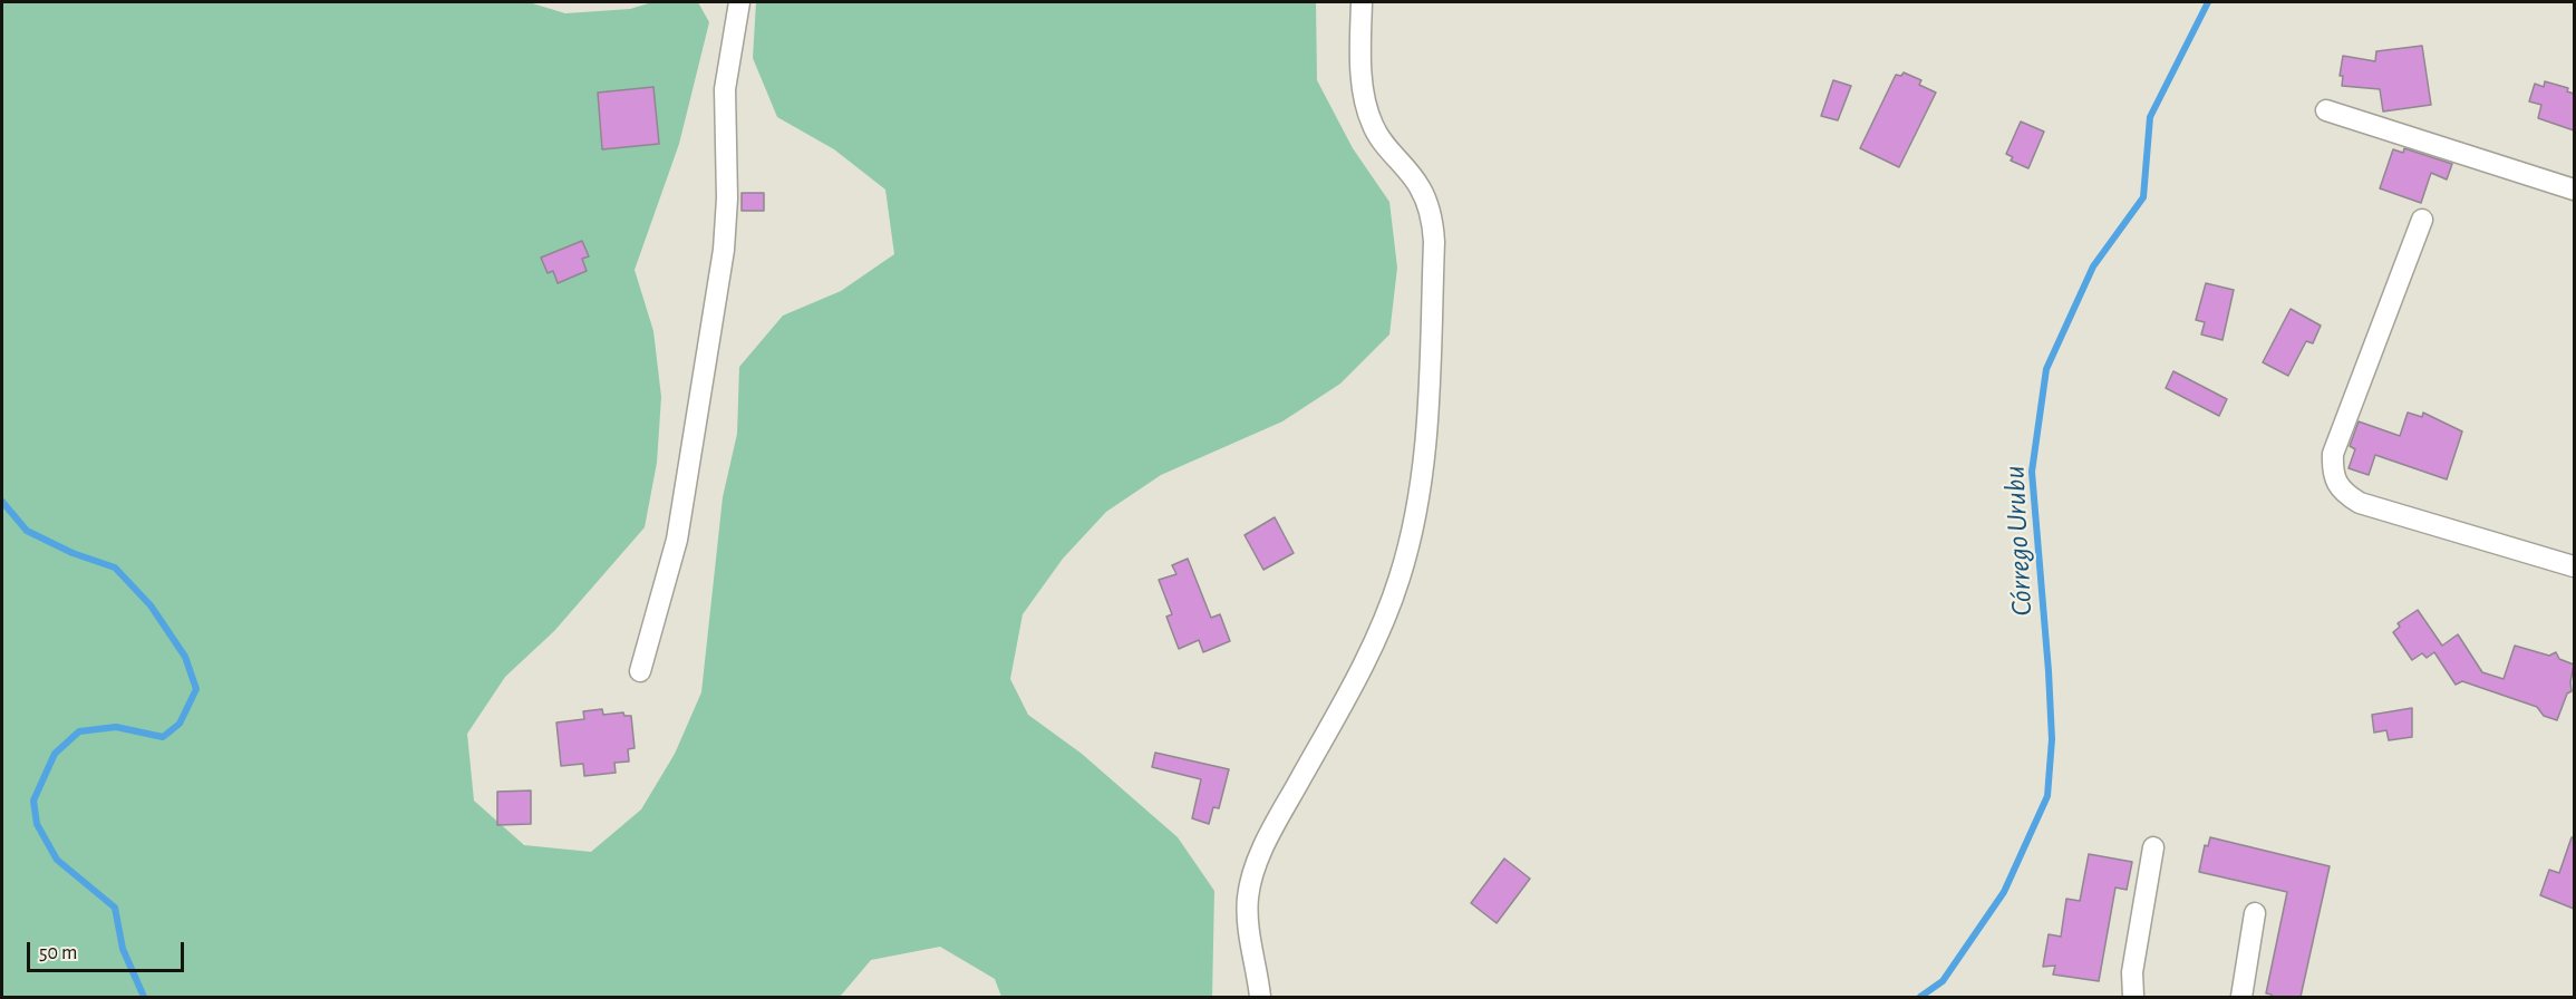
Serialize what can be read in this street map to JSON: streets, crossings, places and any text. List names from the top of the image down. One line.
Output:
{"water":["Córrego Urubu"],"scale_bar":"50 m"}
